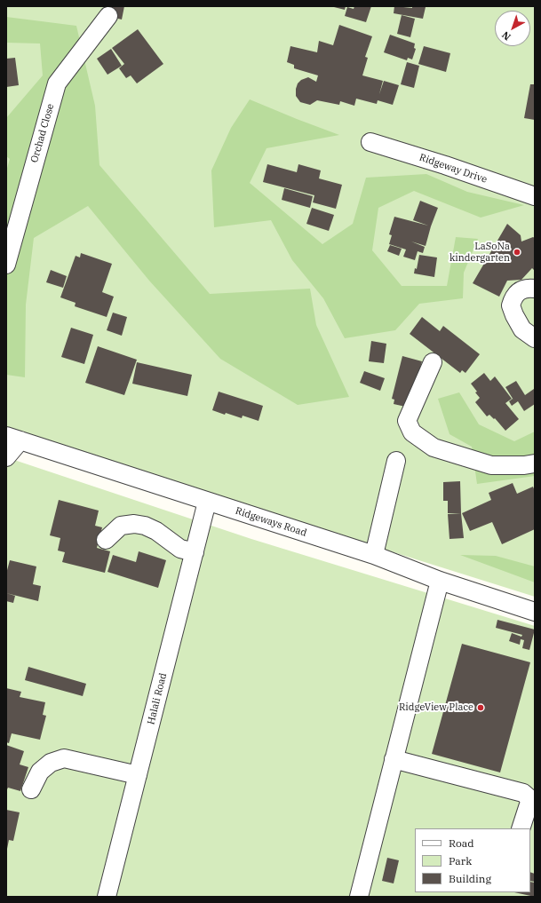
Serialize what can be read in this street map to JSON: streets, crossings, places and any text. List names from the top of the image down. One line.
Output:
{"streets":{"street":["Orchad Close","Ridgeway Drive","Ridgeways Road","Halali Road"]},"crossings":[["Ridgeways Road","Halali Road"]],"places":["LaSoNa kindergarten","RidgeView Place"],"legend":["Road","Park","Building"],"north":"bottom left"}
